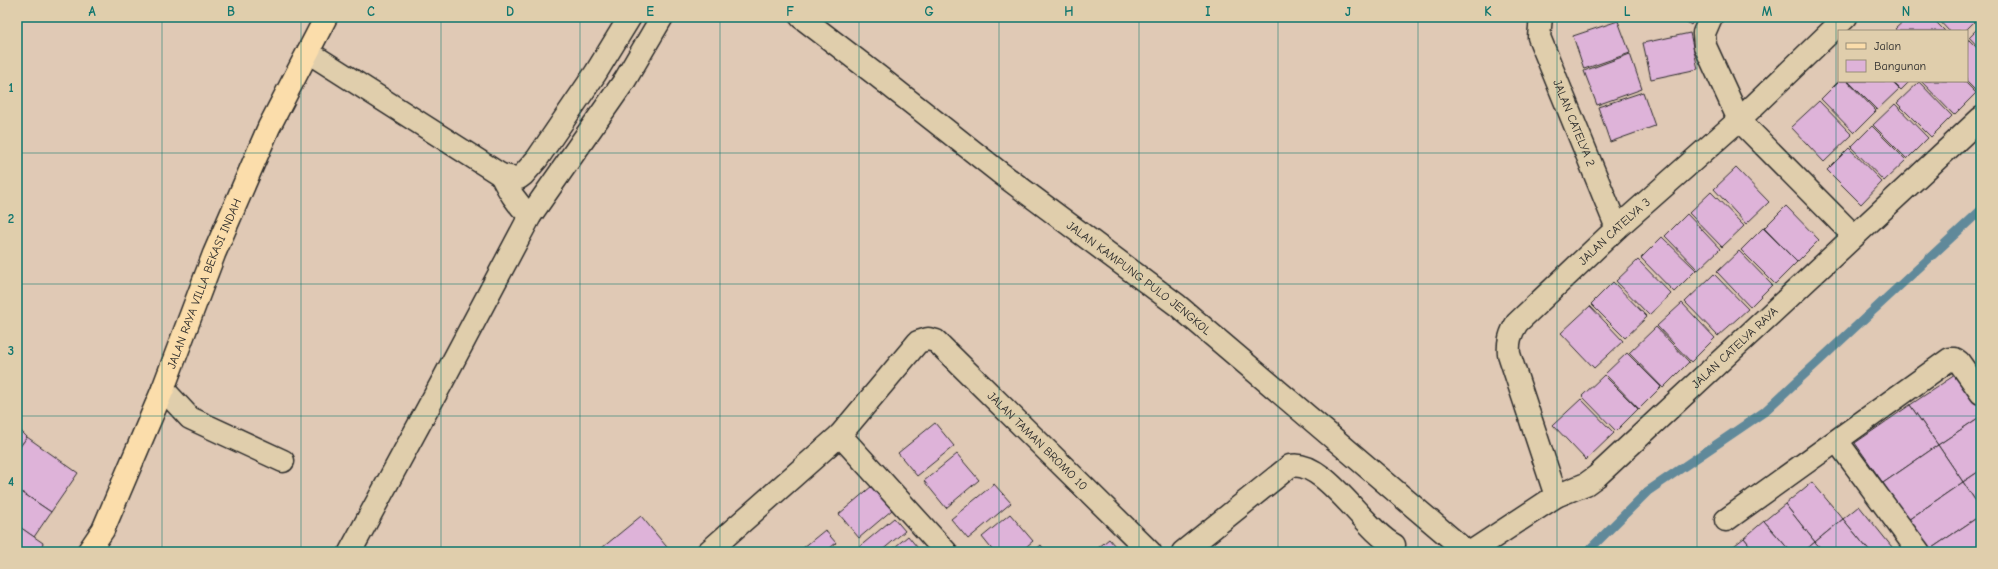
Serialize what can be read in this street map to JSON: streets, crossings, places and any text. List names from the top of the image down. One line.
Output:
{"streets":{"main road":["JALAN RAYA VILLA BEKASI INDAH"],"street":["JALAN CATELYA 2","JALAN CATELYA 3","JALAN KAMPUNG PULO JENGKOL","JALAN CATELYA RAYA","JALAN TAMAN BROMO 10"]},"crossings":[["JALAN CATELYA 2","JALAN CATELYA 3"],["JALAN CATELYA 3","JALAN CATELYA RAYA"]],"legend":["Jalan","Bangunan"],"grid":{"columns":["A","B","C","D","E","F","G","H","I","J","K","L","M","N"],"rows":["1","2","3","4"]}}
